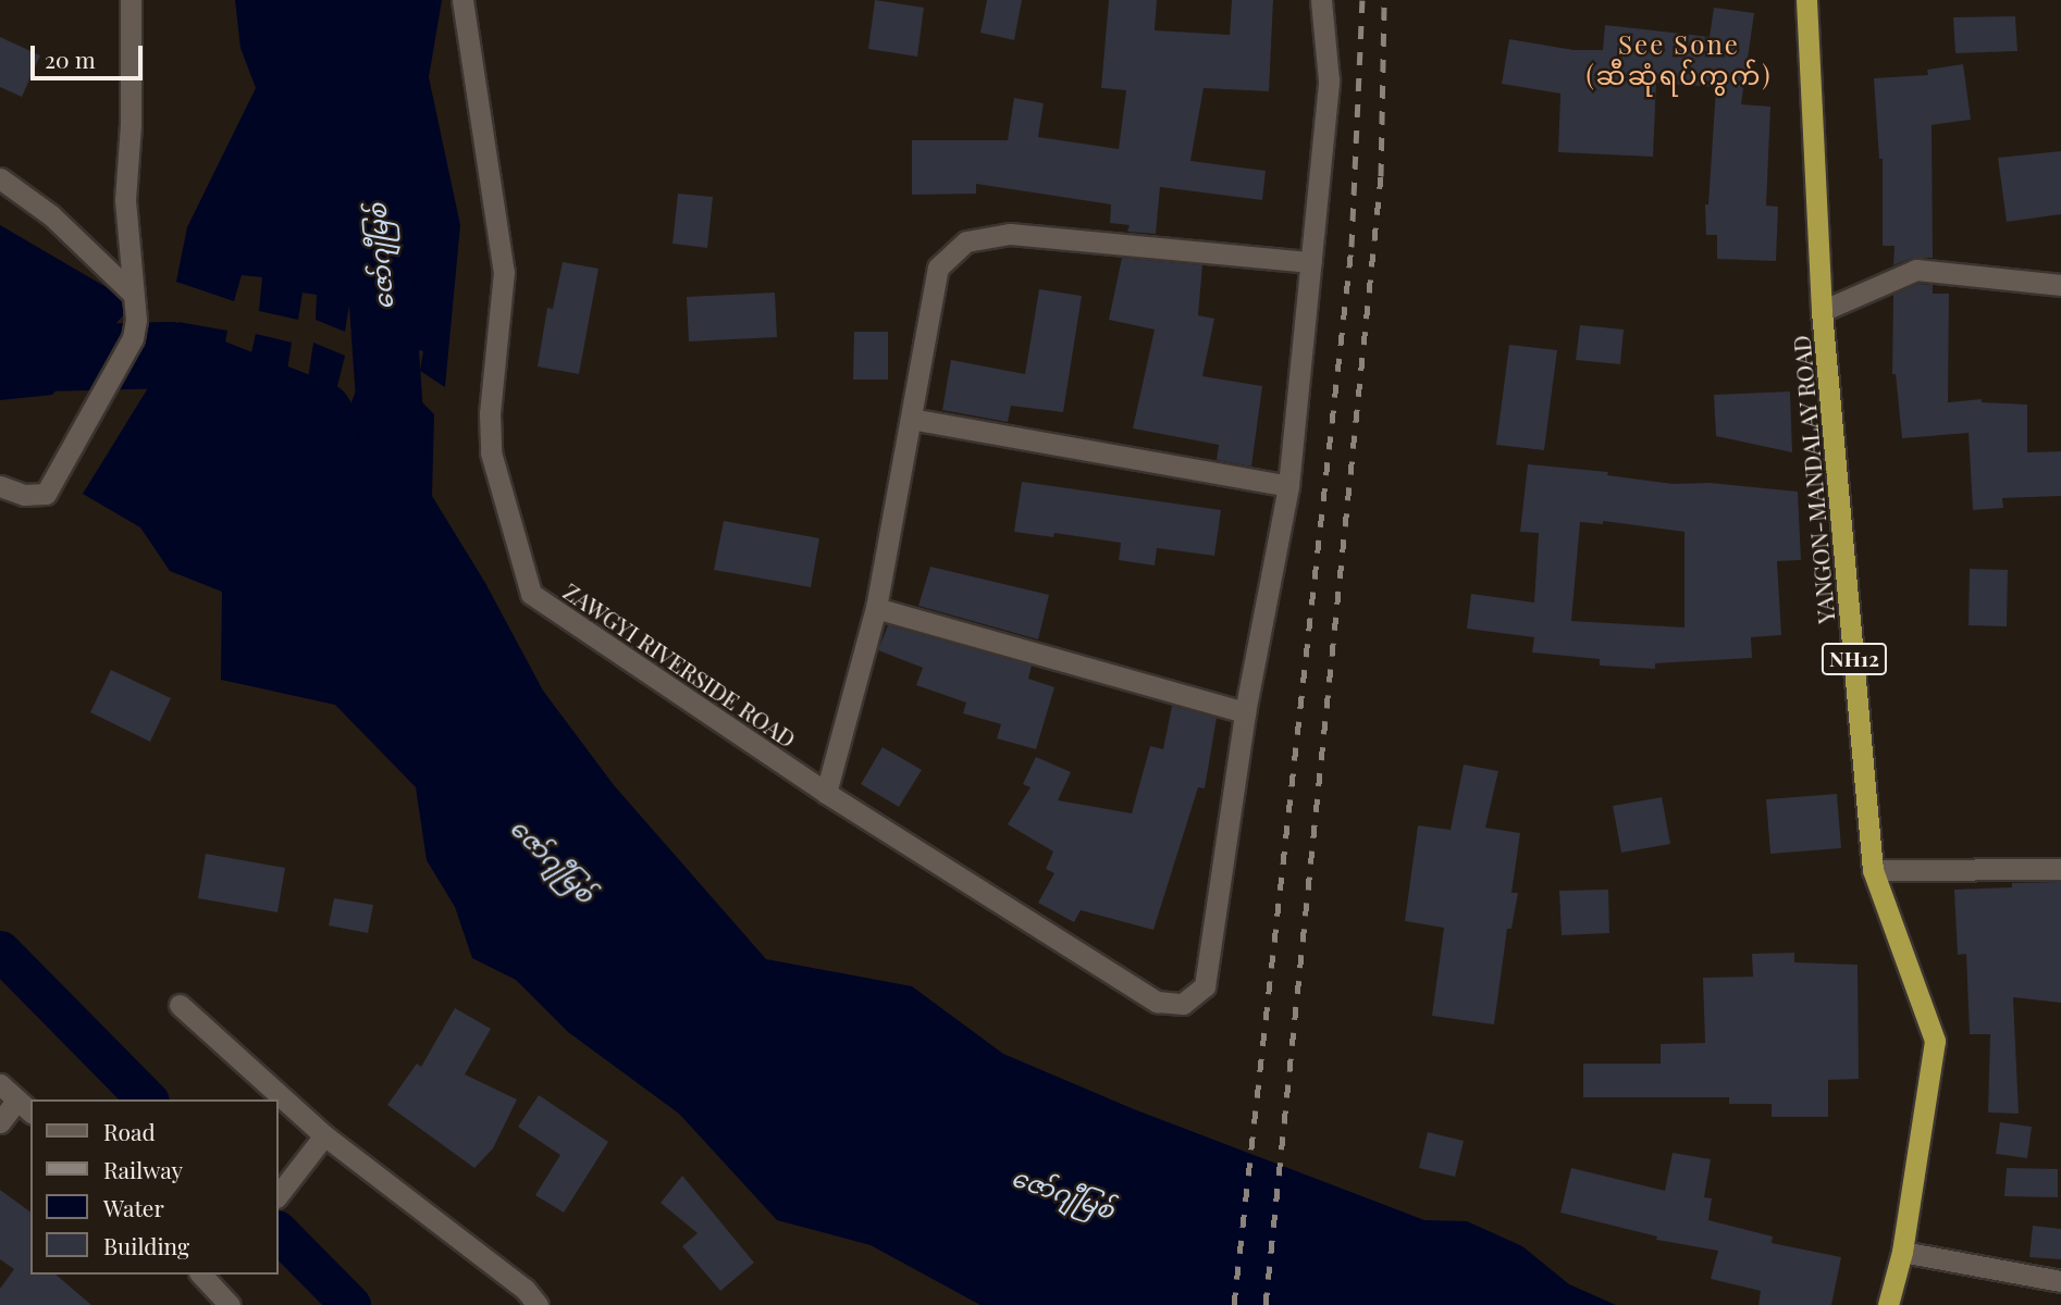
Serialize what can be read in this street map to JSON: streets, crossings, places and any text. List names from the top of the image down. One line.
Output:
{"streets":{"highway":["YANGON-MANDALAY ROAD","NH12"],"street":["ZAWGYI RIVERSIDE ROAD"]},"districts":["See Sone (ဆီဆုံရပ်ကွက်)"],"water":["ဇော်ဂျီမြစ်"],"legend":["Road","Railway","Water","Building"],"scale_bar":"20 m"}
